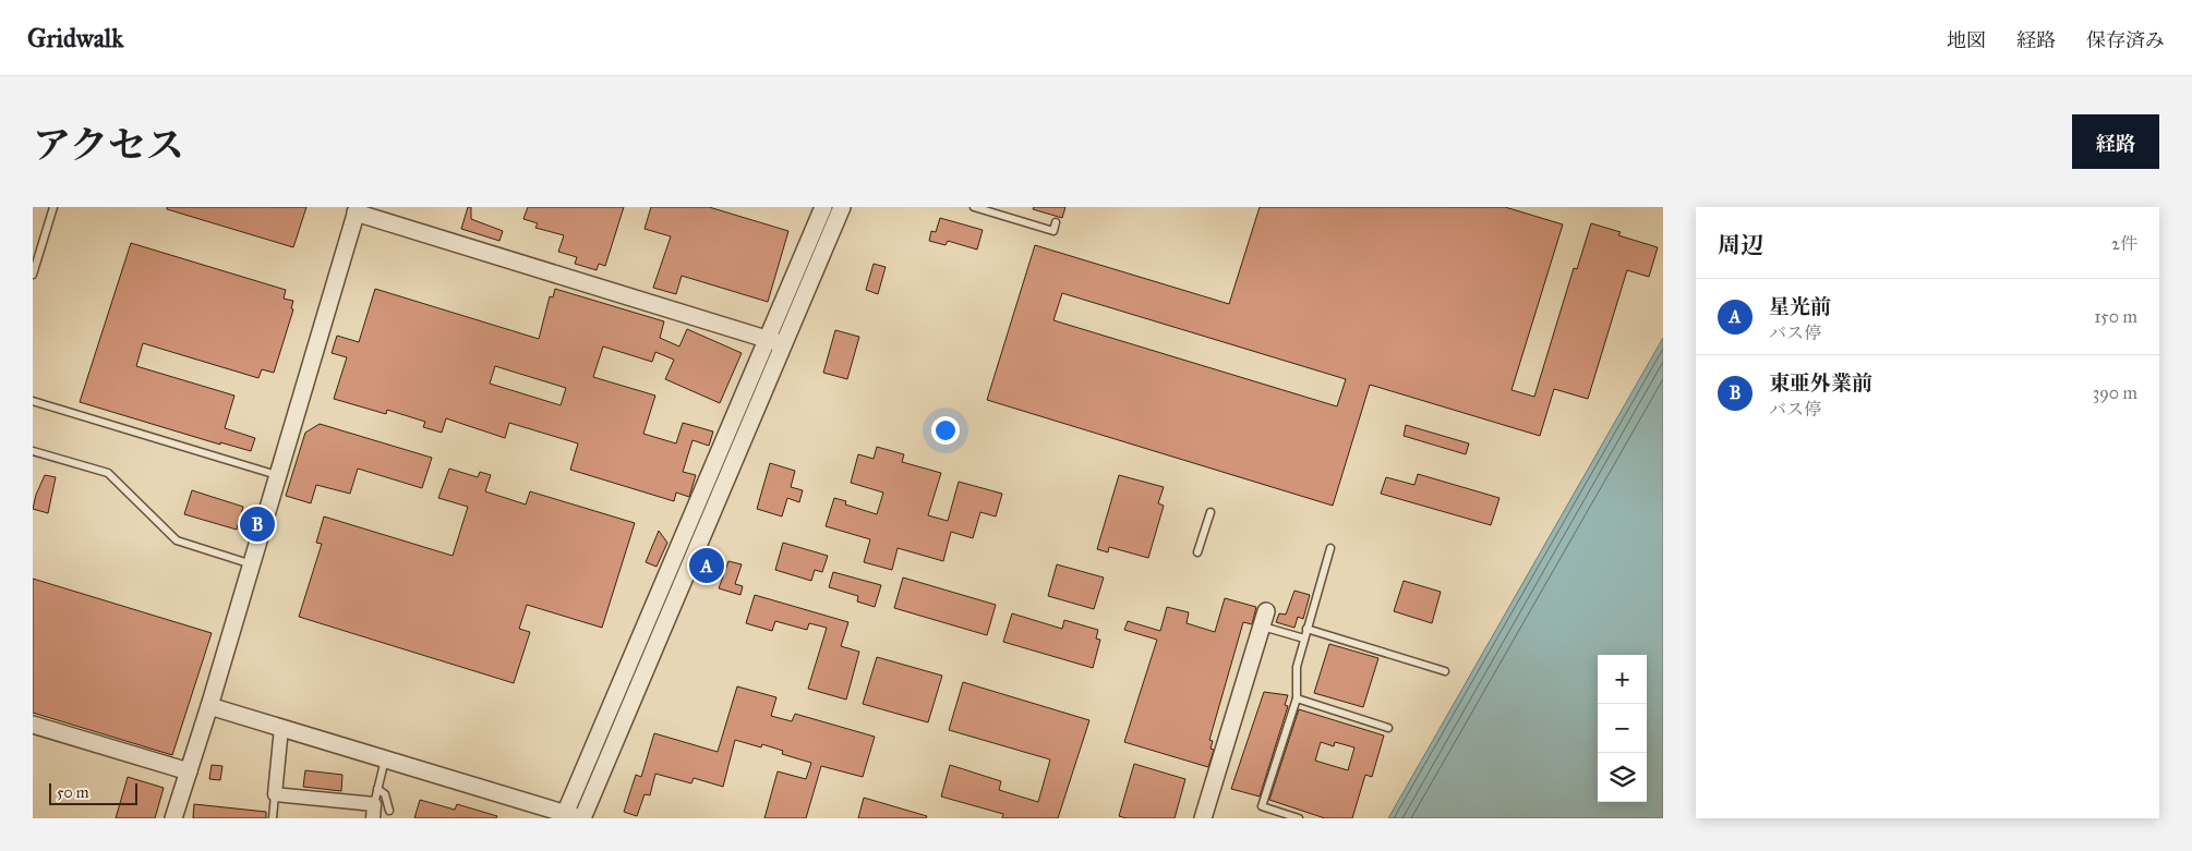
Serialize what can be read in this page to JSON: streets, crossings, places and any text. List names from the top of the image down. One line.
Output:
{"scale_bar":"50 m","page":{"header":"Gridwalk","nav":["地図","経路","保存済み"],"title":"アクセス","buttons":"経路","heading":["周辺","2件"],"list":[{"mark":"A","name":"星光前","note":"バス停","value":"150 m"},{"mark":"B","name":"東亜外業前","note":"バス停","value":"390 m"}],"pins":["B","A"],"map_buttons":["+","−"],"scale":"50 m"}}
